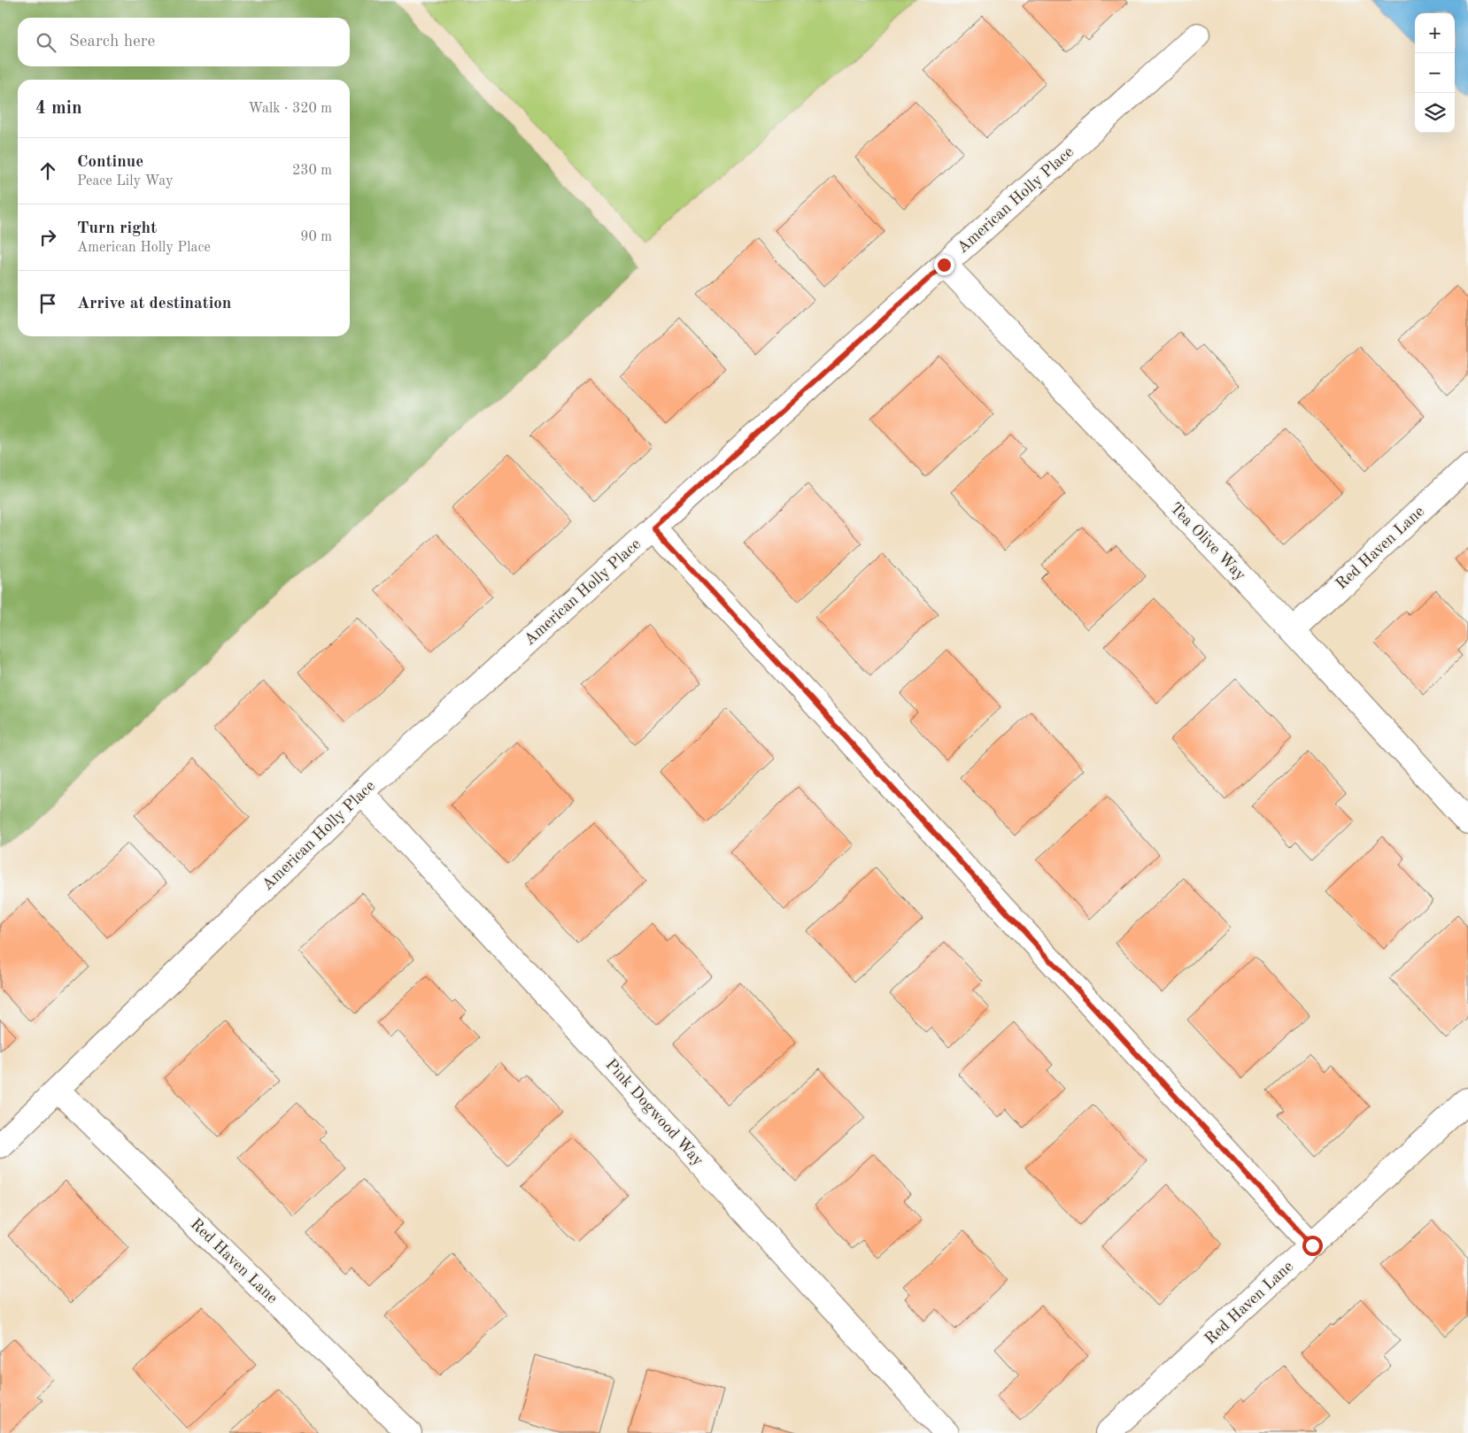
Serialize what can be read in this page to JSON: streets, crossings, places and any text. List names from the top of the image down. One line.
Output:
{"streets":{"street":["American Holly Place","Tea Olive Way","Red Haven Lane","Pink Dogwood Way"]},"crossings":[["American Holly Place","Tea Olive Way"],["American Holly Place","Red Haven Lane"],["American Holly Place","Pink Dogwood Way"],["Tea Olive Way","Red Haven Lane"]],"page":{"map_buttons":["+","−"],"search":"Search here","heading":["4 min","Walk · 320 m"],"list":[["Continue","Peace Lily Way","230 m"],["Turn right","American Holly Place","90 m"],"Arrive at destination"]}}
